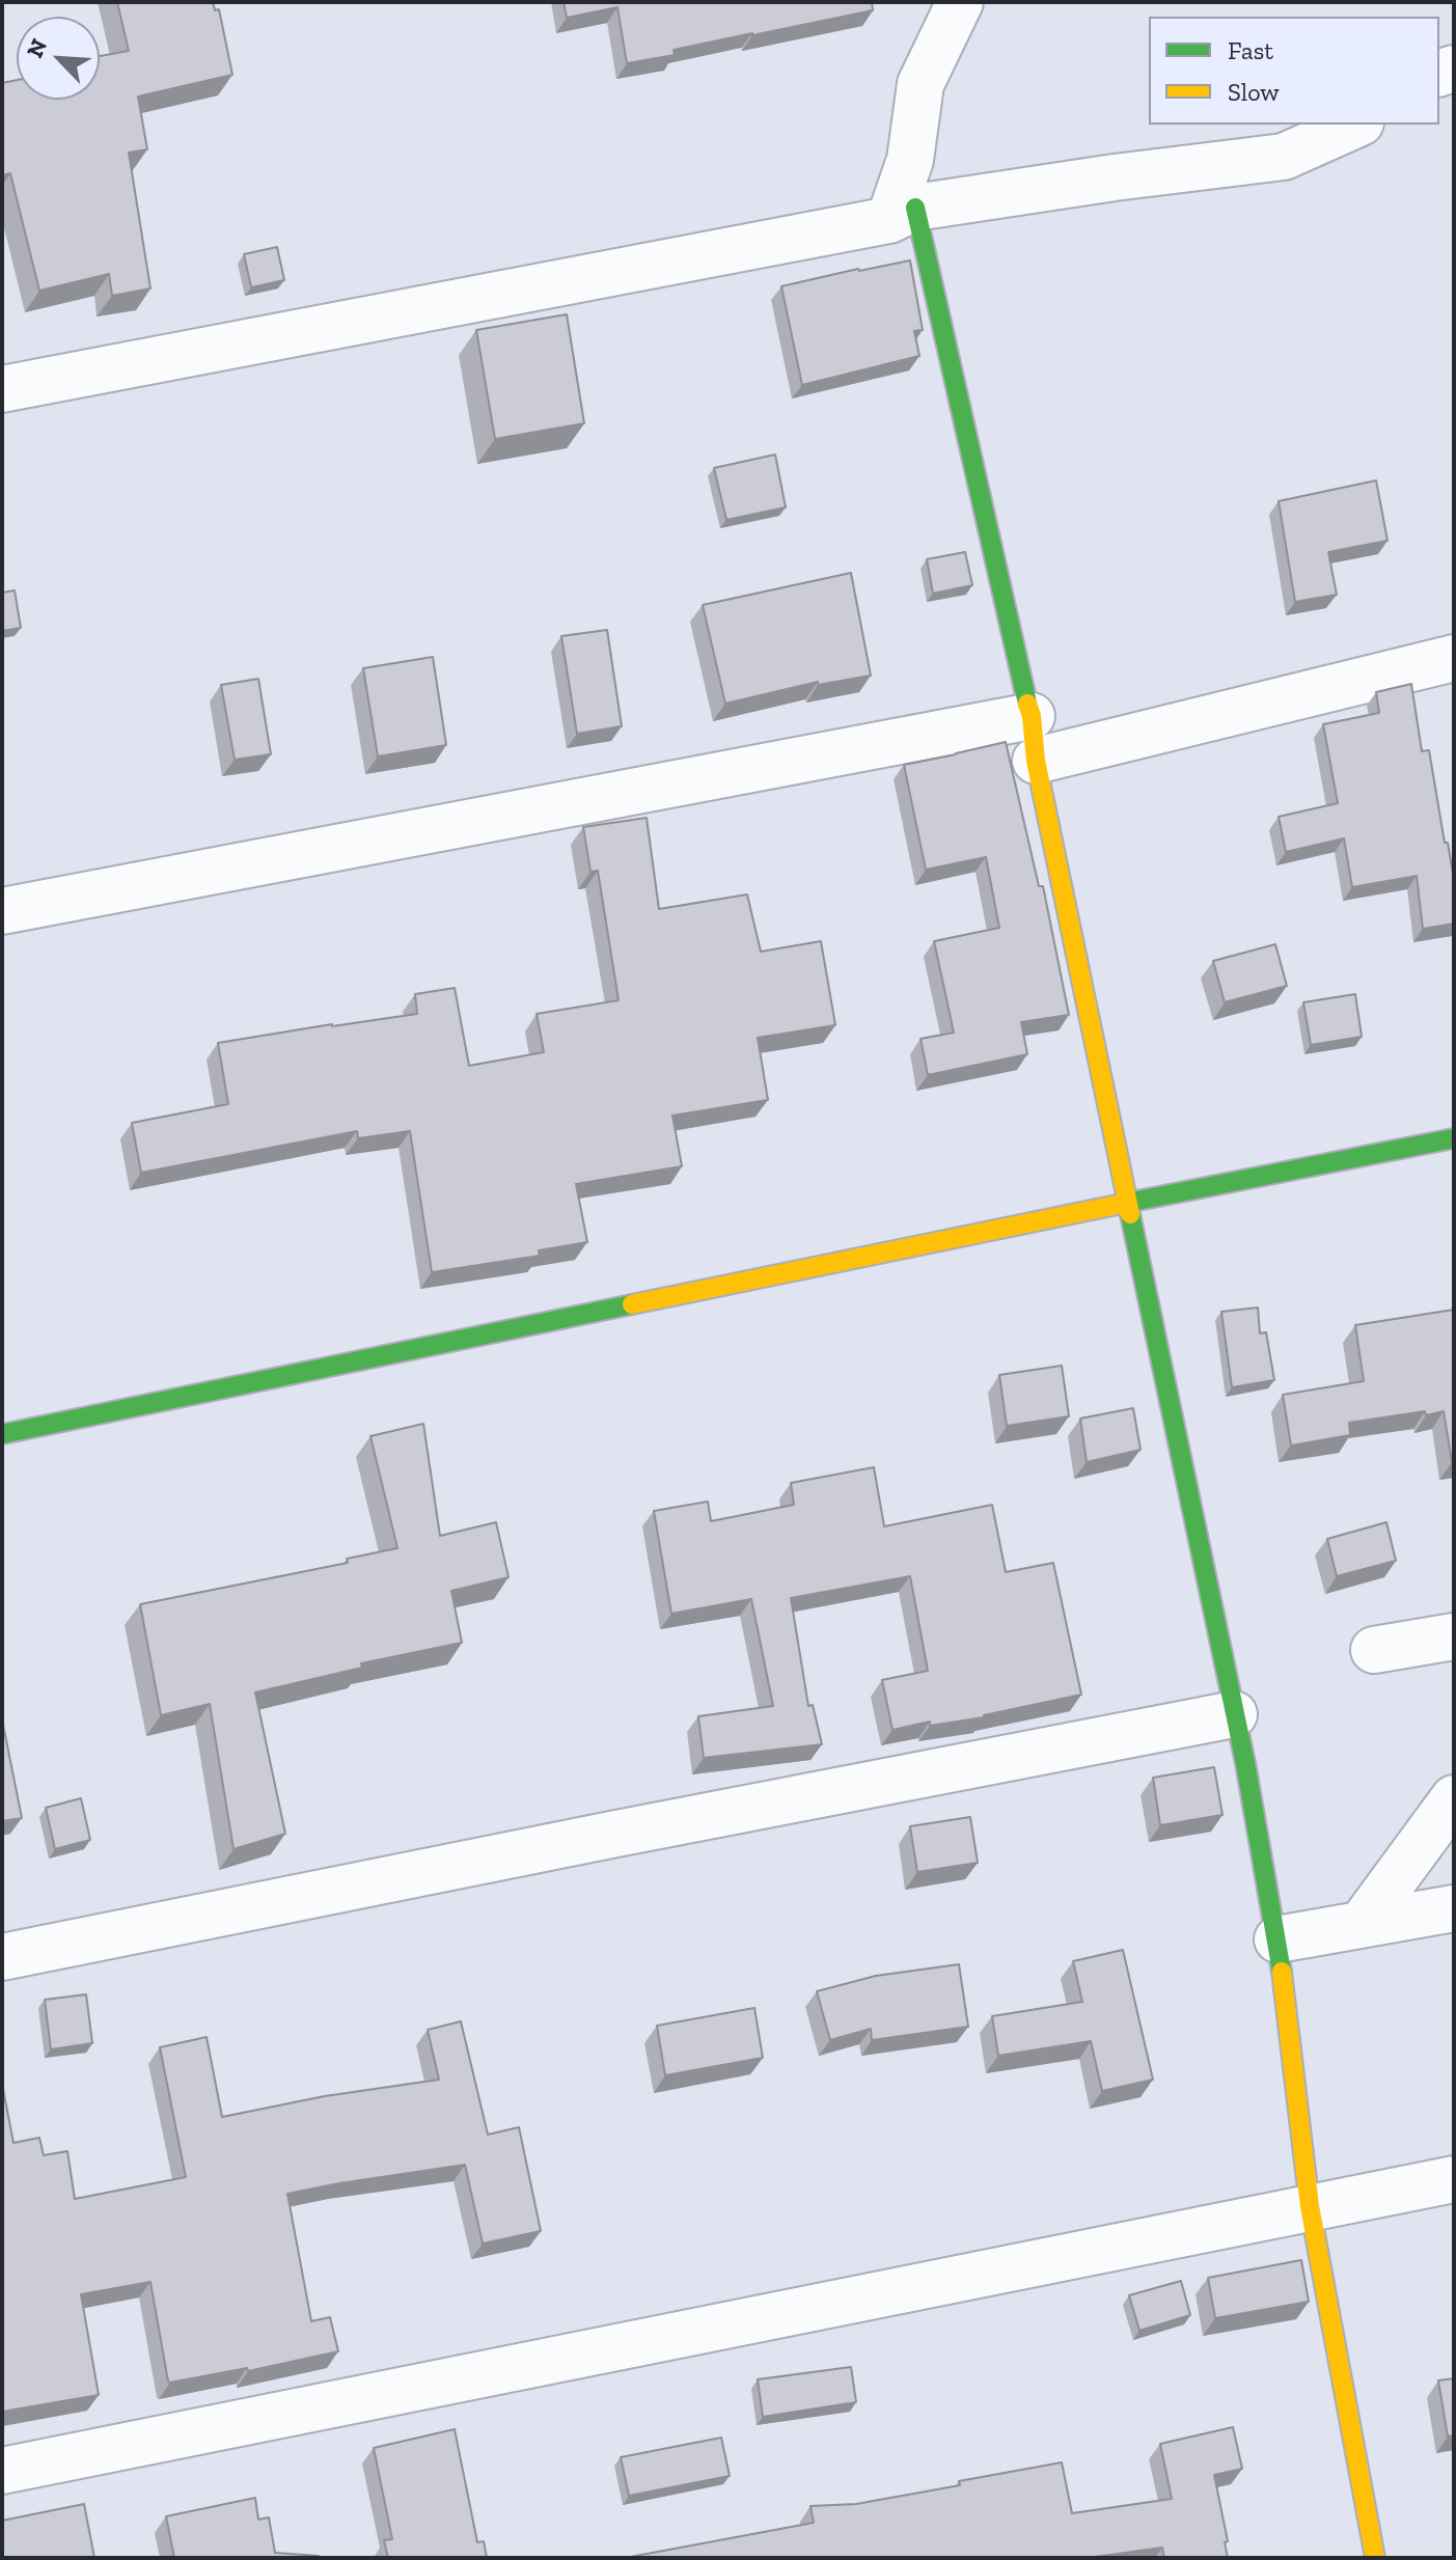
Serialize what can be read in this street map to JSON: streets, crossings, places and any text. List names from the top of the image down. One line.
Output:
{"legend":["Fast","Slow"],"north":"top left"}
